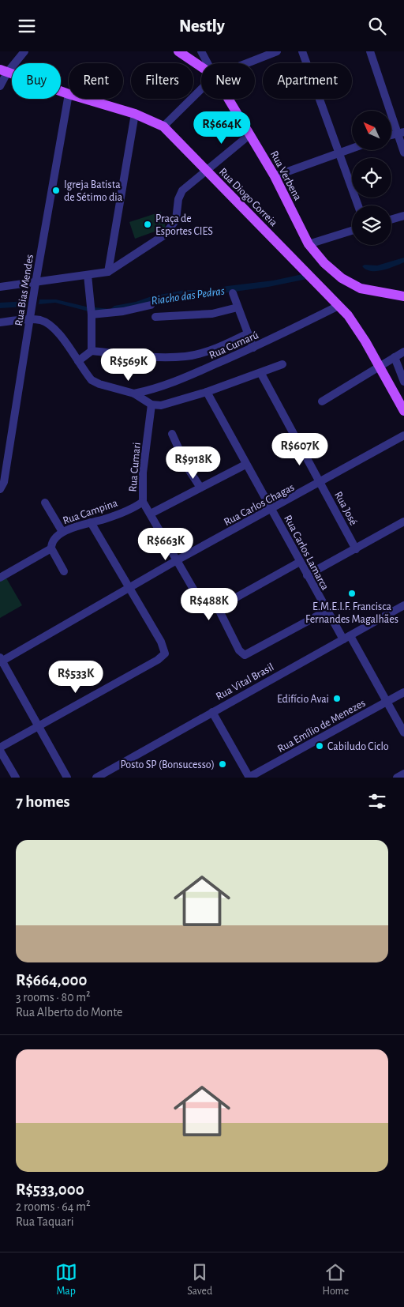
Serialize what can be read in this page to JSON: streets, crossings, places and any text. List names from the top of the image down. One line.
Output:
{"streets":{"main road":["Rua Verbena","Rua Diogo Correia"],"street":["Rua Bias Mendes","Rua Cumarú","Rua Cumari","Rua Carlos Chagas","Rua José","Rua Campina","Rua Carlos Lamarca","Rua Vital Brasil","Rua Emílio de Menezes"]},"crossings":[["Rua Diogo Correia","Rua Bias Mendes"],["Rua Diogo Correia","Rua Cumarú"],["Rua Cumari","Rua Carlos Chagas"],["Rua Cumari","Rua Campina"],["Rua Carlos Chagas","Rua José"],["Rua Carlos Chagas","Rua Carlos Lamarca"],["Rua Carlos Lamarca","Rua Vital Brasil"],["Rua Carlos Lamarca","Rua Emílio de Menezes"]],"water":["Riacho das Pedras"],"places":["Igreja Batista de Sétimo dia","Praça de Esportes CIES","E.M.E.I.F. Francisca Fernandes Magalhães","Edifício Avai","Cabiludo Ciclo","Posto SP (Bonsucesso)"],"north":"top left","page":{"header":"Nestly","chip":["Buy","Rent","Filters","New","Apartment"],"price":["R$664K","R$569K","R$607K","R$918K","R$663K","R$488K","R$533K"],"heading":"7 homes","list":[{"name":"R$664,000","note":"3 rooms · 80 m² · Rua Alberto do Monte"},{"name":"R$533,000","note":"2 rooms · 64 m² · Rua Taquari"}],"tabs":["Map","Saved","Home"]}}
